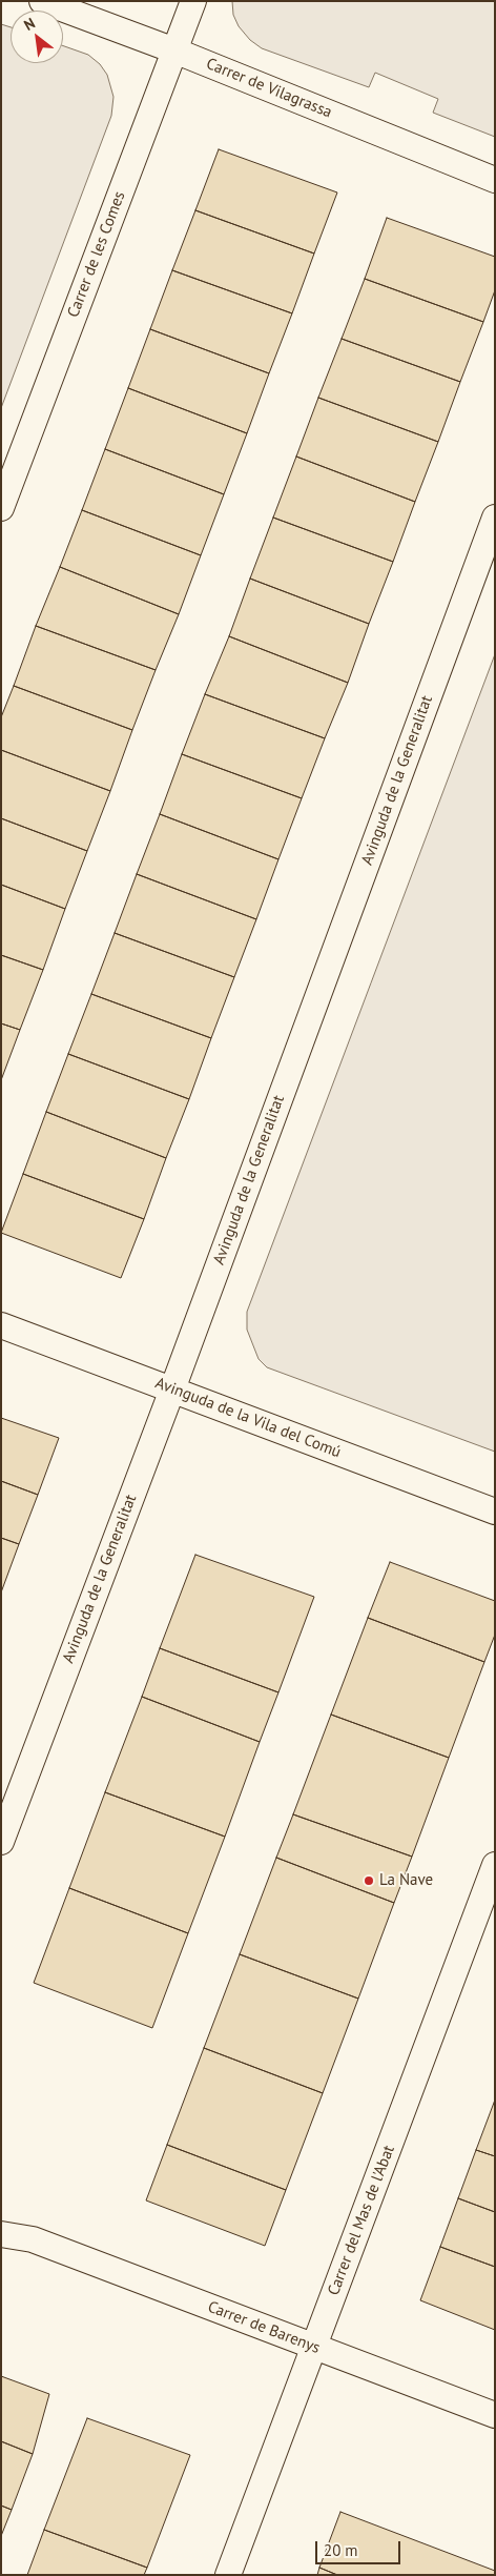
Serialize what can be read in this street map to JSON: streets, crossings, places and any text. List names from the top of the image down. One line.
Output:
{"streets":{"street":["Carrer de Vilagrassa","Carrer de les Comes","Avinguda de la Generalitat","Avinguda de la Vila del Comú","Carrer del Mas de l'Abat","Carrer de Barenys"]},"crossings":[["Carrer de Vilagrassa","Carrer de les Comes"],["Avinguda de la Generalitat","Avinguda de la Vila del Comú"],["Carrer del Mas de l'Abat","Carrer de Barenys"]],"places":["La Nave"],"scale_bar":"20 m","north":"top left"}
